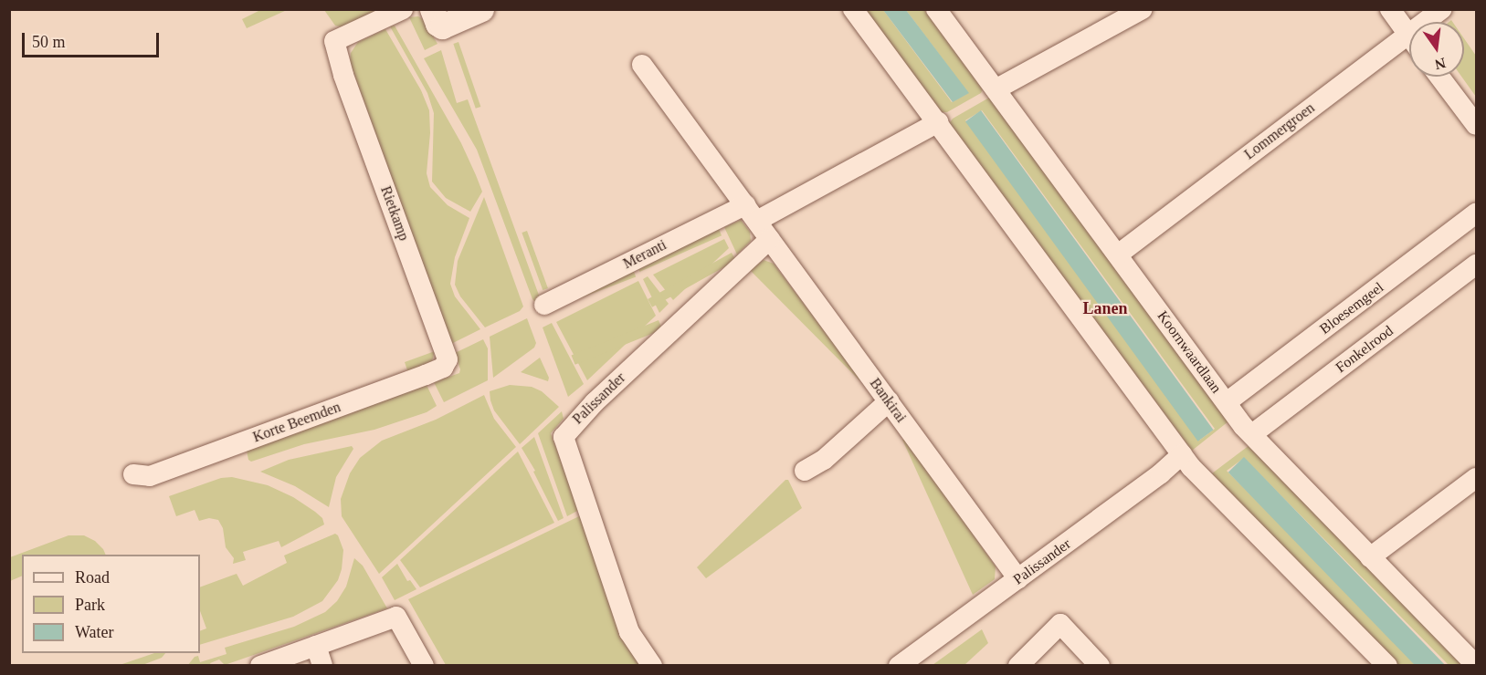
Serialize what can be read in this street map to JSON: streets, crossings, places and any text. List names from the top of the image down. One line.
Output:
{"streets":{"street":["Lommergroen","Rietkamp","Meranti","Bloesemgeel","Fonkelrood","Koornwaardlaan","Palissander","Bankirai","Korte Beemden"]},"crossings":[["Lommergroen","Koornwaardlaan"],["Rietkamp","Korte Beemden"],["Meranti","Bankirai"],["Bloesemgeel","Koornwaardlaan"],["Fonkelrood","Koornwaardlaan"],["Palissander","Bankirai"]],"districts":["Lanen"],"legend":["Road","Park","Water"],"scale_bar":"50 m","north":"bottom"}
